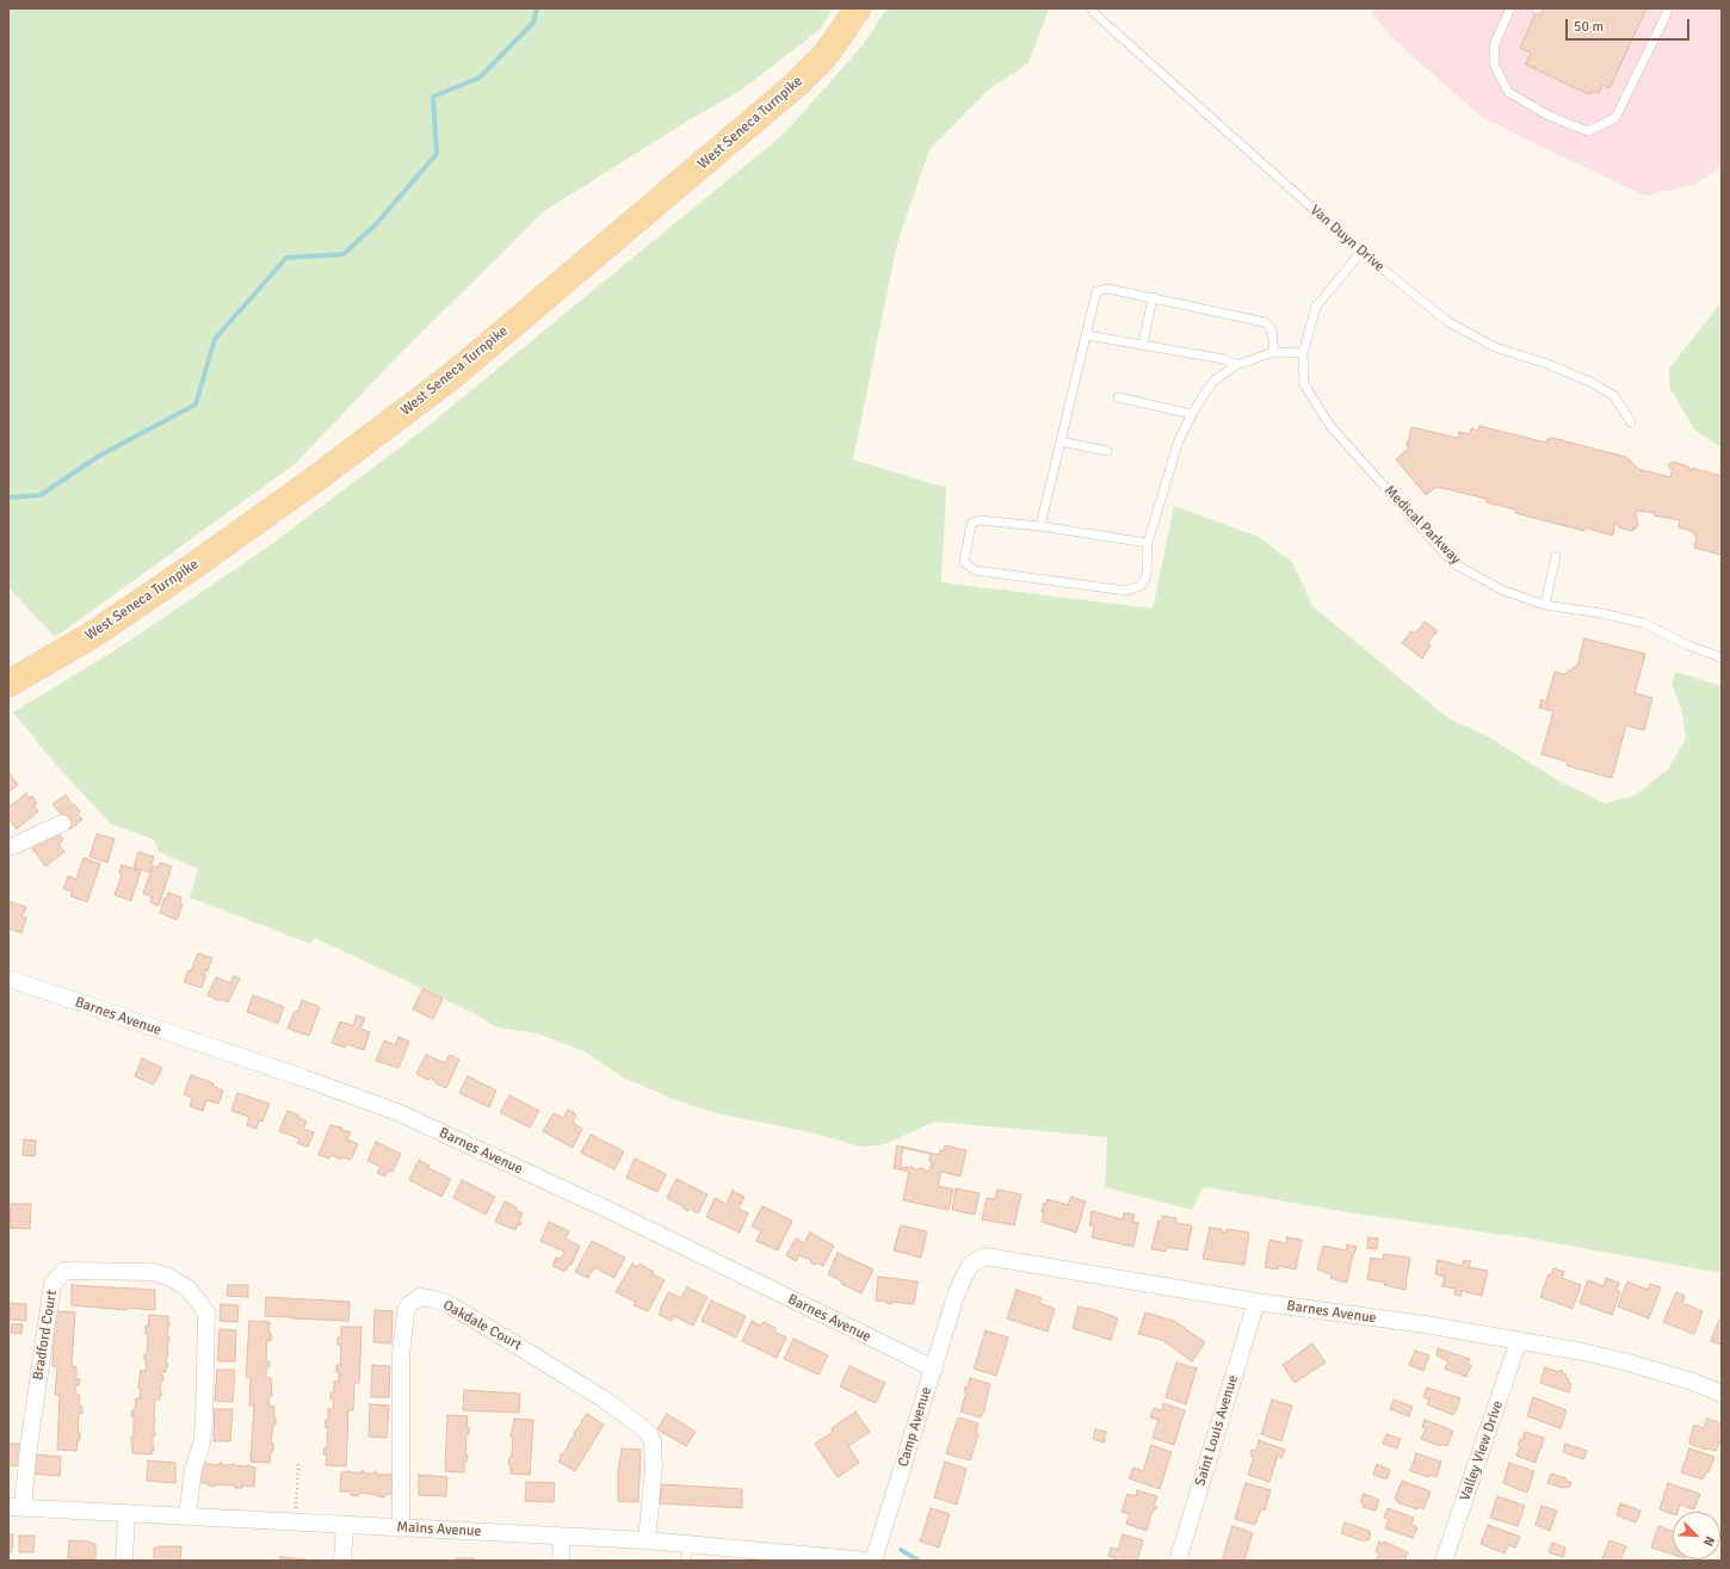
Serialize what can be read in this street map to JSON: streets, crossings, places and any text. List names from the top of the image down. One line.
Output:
{"streets":{"main road":["West Seneca Turnpike"],"street":["Barnes Avenue","Oakdale Court","Bradford Court","Camp Avenue","Saint Louis Avenue","Valley View Drive","Mains Avenue"],"lane":["Van Duyn Drive","Medical Parkway"]},"crossings":[["Van Duyn Drive","Medical Parkway"],["Barnes Avenue","Camp Avenue"],["Barnes Avenue","Saint Louis Avenue"],["Barnes Avenue","Valley View Drive"],["Oakdale Court","Mains Avenue"],["Bradford Court","Mains Avenue"]],"scale_bar":"50 m","north":"bottom right"}
